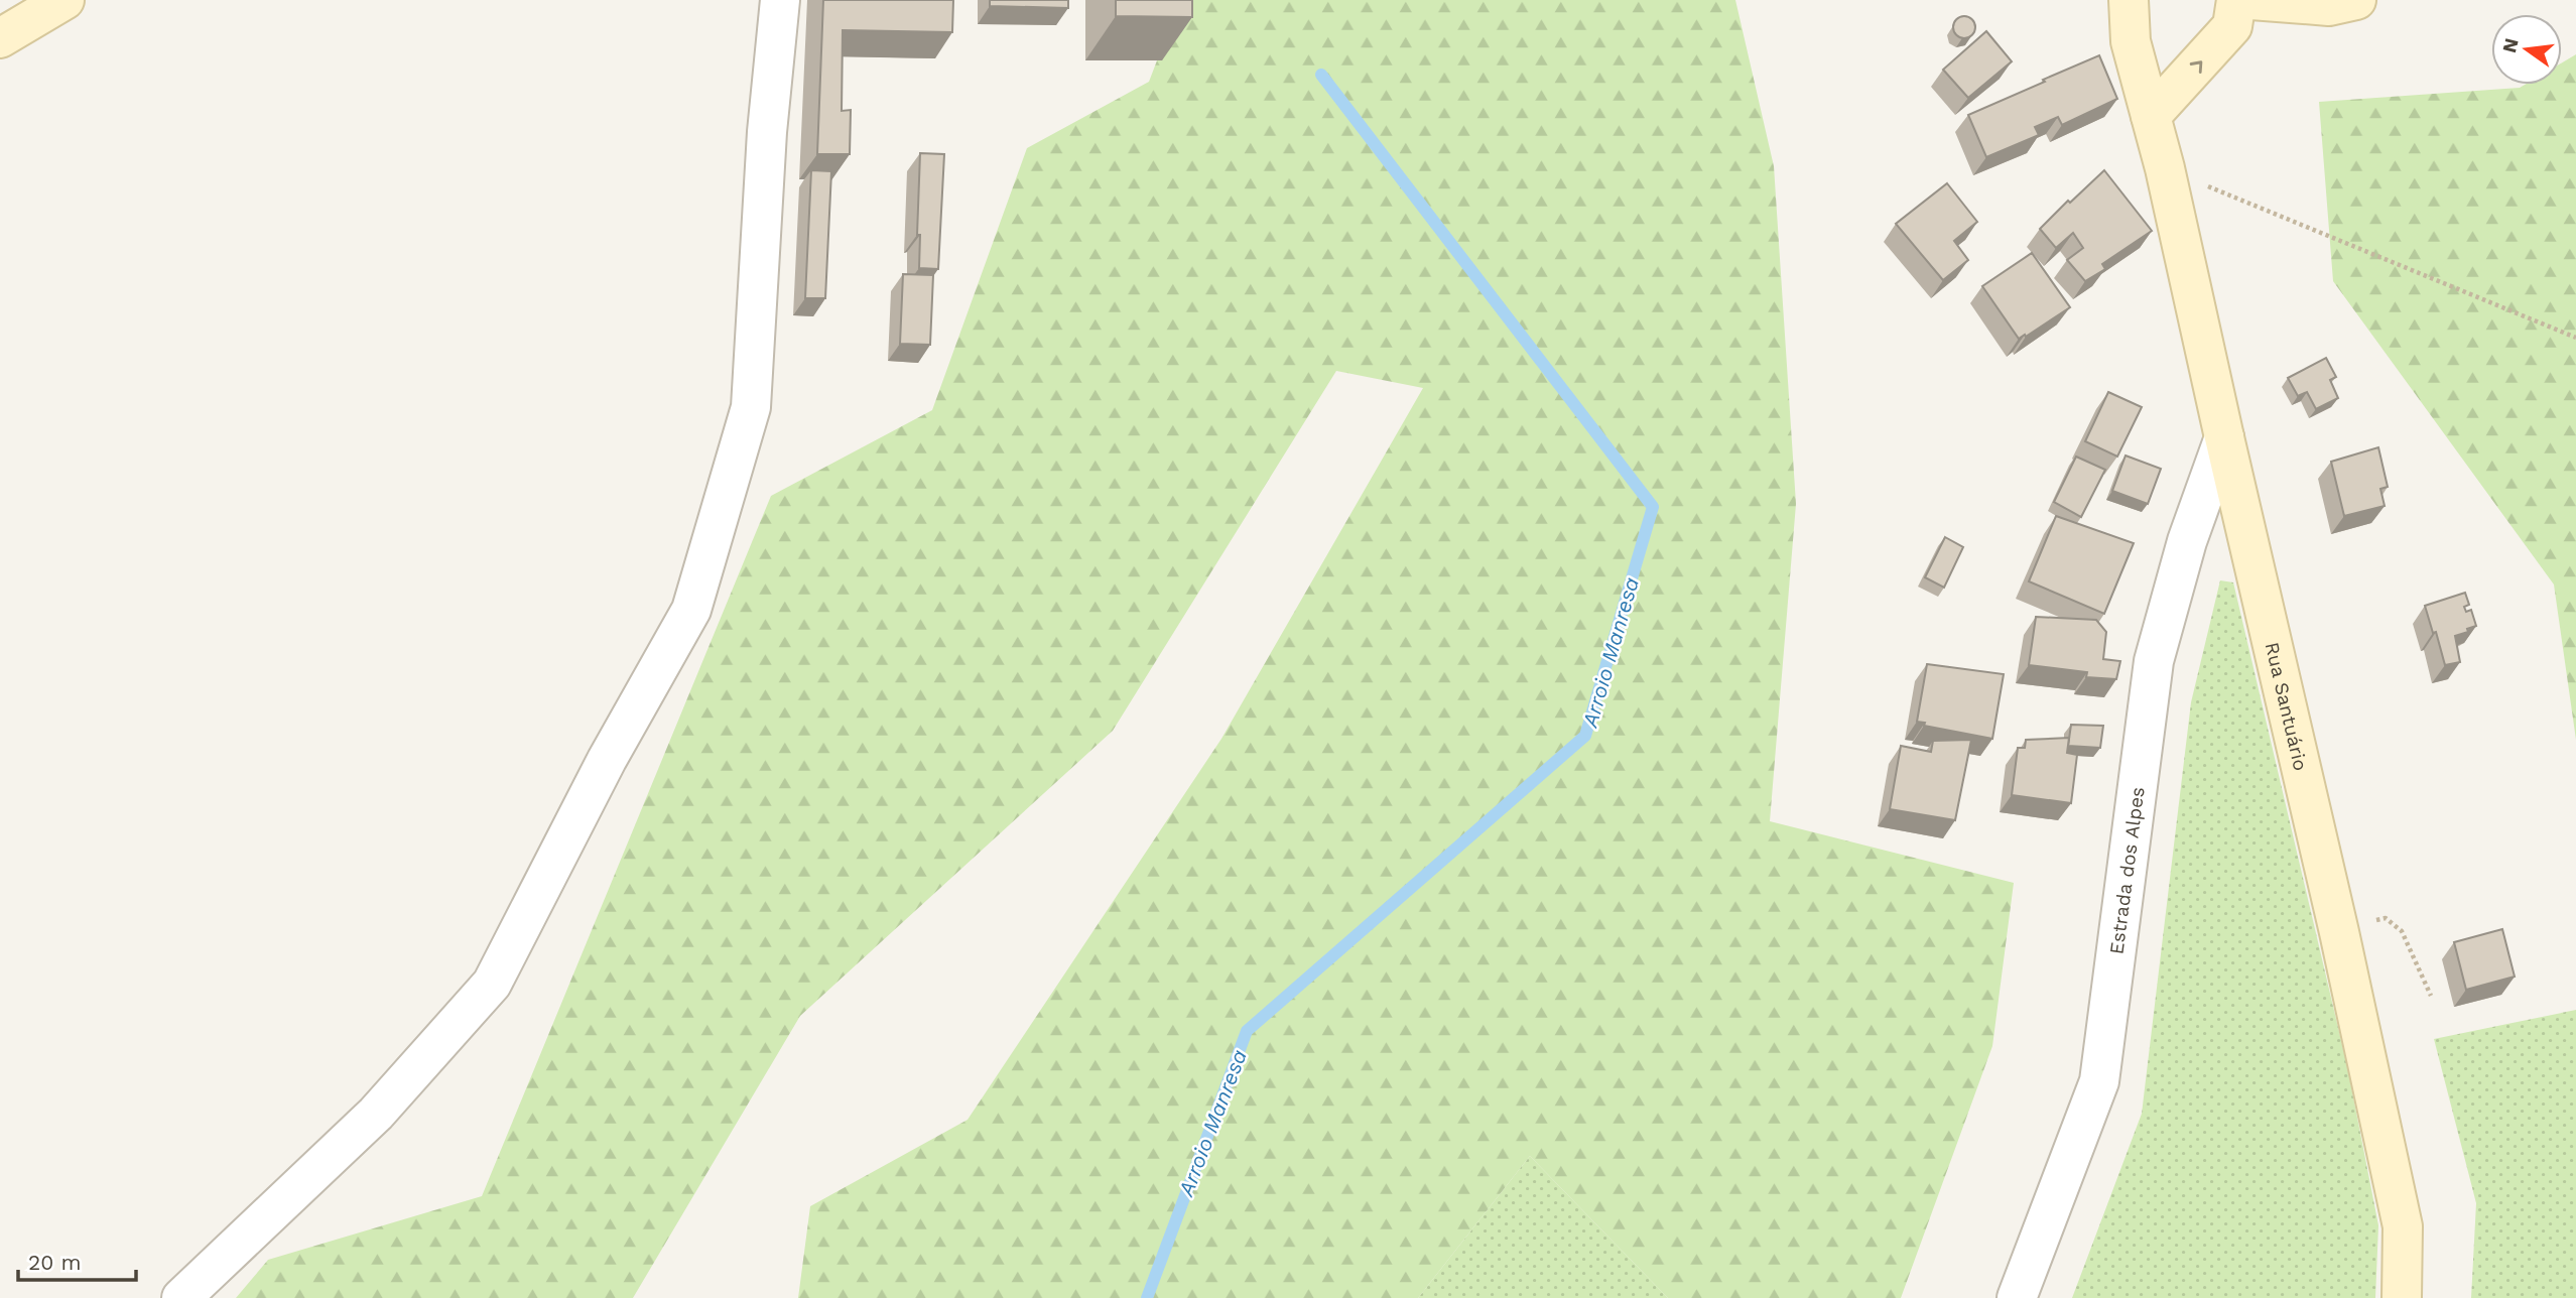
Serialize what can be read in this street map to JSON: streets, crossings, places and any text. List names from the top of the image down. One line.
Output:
{"streets":{"street":["Rua Santuário","Estrada dos Alpes"]},"crossings":[["Rua Santuário","Estrada dos Alpes"]],"water":["Arroio Manresa"],"scale_bar":"20 m","north":"left"}
